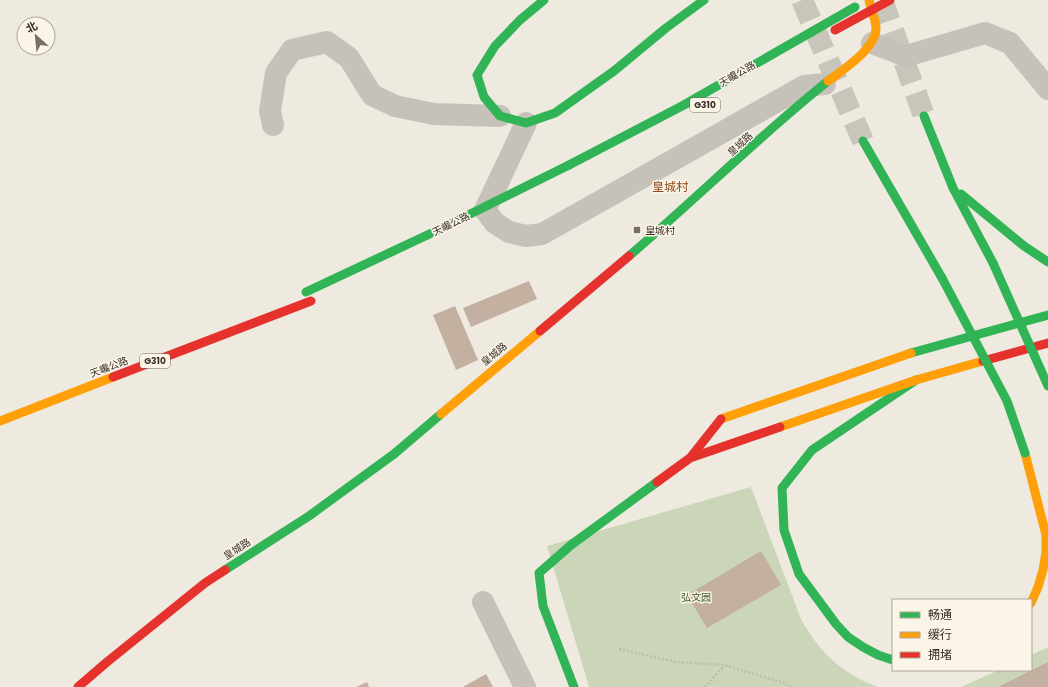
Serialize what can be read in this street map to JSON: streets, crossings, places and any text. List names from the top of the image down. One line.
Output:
{"streets":{"main road":["天巉公路","G310","皇城路"]},"districts":["皇城村"],"parks":["弘文园"],"places":{"transit":["皇城村"]},"legend":["畅通","缓行","拥堵"],"north":"top left"}
